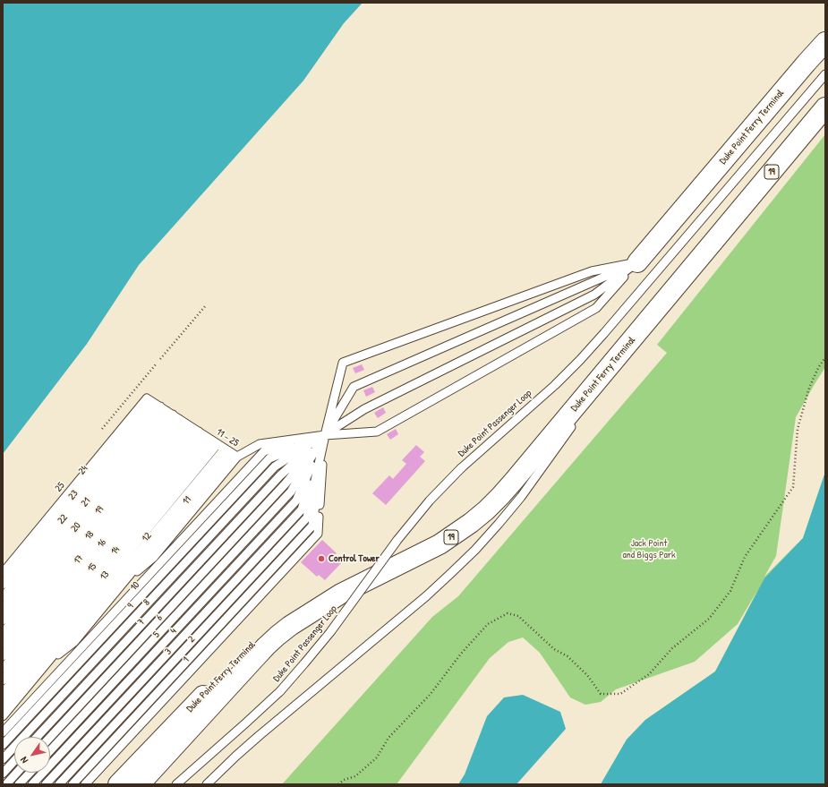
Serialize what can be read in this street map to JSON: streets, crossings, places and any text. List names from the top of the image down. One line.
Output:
{"streets":{"highway":["Duke Point Ferry Terminal","19"],"lane":["Duke Point Passenger Loop","11 - 25","24","25","23","11","21","22","20","18","12","16","14","17","15","13","10","8","9","6","7","4","5","2","3","1"]},"crossings":[["Duke Point Ferry Terminal","11 - 25"],["Duke Point Ferry Terminal","10"],["Duke Point Ferry Terminal","8"],["Duke Point Ferry Terminal","9"],["Duke Point Ferry Terminal","6"],["Duke Point Ferry Terminal","7"],["Duke Point Ferry Terminal","4"],["Duke Point Ferry Terminal","5"],["Duke Point Ferry Terminal","2"],["Duke Point Ferry Terminal","3"],["Duke Point Ferry Terminal","1"],["19","11 - 25"],["19","24"],["19","25"],["19","23"],["19","11"],["19","21"],["19","22"],["19","20"],["19","18"],["19","12"],["19","16"],["19","14"],["19","17"],["19","15"],["19","13"],["11 - 25","24"],["11 - 25","25"],["11 - 25","23"],["11 - 25","11"],["11 - 25","21"],["11 - 25","22"],["11 - 25","20"],["11 - 25","18"],["11 - 25","12"],["11 - 25","16"],["11 - 25","14"],["11 - 25","17"],["11 - 25","15"],["11 - 25","13"],["11 - 25","10"],["11 - 25","8"],["11 - 25","9"],["11 - 25","6"],["11 - 25","7"],["11 - 25","4"],["11 - 25","5"],["11 - 25","2"],["11 - 25","3"],["11 - 25","1"],["24","25"],["24","23"],["24","11"],["24","21"],["24","22"],["24","20"],["24","18"],["24","12"],["24","16"],["24","14"],["24","17"],["24","15"],["24","13"],["25","23"],["25","11"],["25","21"],["25","22"],["25","20"],["25","18"],["25","12"],["25","16"],["25","14"],["25","17"],["25","15"],["25","13"],["23","11"],["23","21"],["23","22"],["23","20"],["23","18"],["23","12"],["23","16"],["23","14"],["23","17"],["23","15"],["23","13"],["11","21"],["11","22"],["11","20"],["11","18"],["11","12"],["11","16"],["11","14"],["11","17"],["11","15"],["11","13"],["21","22"],["21","20"],["21","18"],["21","12"],["21","16"],["21","14"],["21","17"],["21","15"],["21","13"],["22","20"],["22","18"],["22","12"],["22","16"],["22","14"],["22","17"],["22","15"],["22","13"],["20","18"],["20","12"],["20","16"],["20","14"],["20","17"],["20","15"],["20","13"],["18","12"],["18","16"],["18","14"],["18","17"],["18","15"],["18","13"],["12","16"],["12","14"],["12","17"],["12","15"],["12","13"],["16","14"],["16","17"],["16","15"],["16","13"],["14","17"],["14","15"],["14","13"],["17","15"],["17","13"],["15","13"],["10","8"],["10","9"],["10","6"],["10","7"],["10","4"],["10","5"],["10","2"],["10","3"],["10","1"],["8","9"],["8","6"],["8","7"],["8","4"],["8","5"],["8","2"],["8","3"],["8","1"],["9","6"],["9","7"],["9","4"],["9","5"],["9","2"],["9","3"],["9","1"],["6","7"],["6","4"],["6","5"],["6","2"],["6","3"],["6","1"],["7","4"],["7","5"],["7","2"],["7","3"],["7","1"],["4","5"],["4","2"],["4","3"],["4","1"],["5","2"],["5","3"],["5","1"],["2","3"],["2","1"],["3","1"]],"parks":["Jack Point and Biggs Park"],"places":["Control Tower"],"north":"bottom left"}
